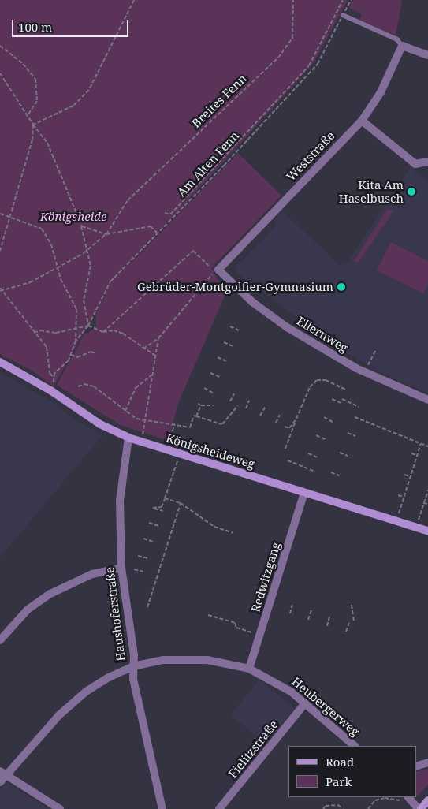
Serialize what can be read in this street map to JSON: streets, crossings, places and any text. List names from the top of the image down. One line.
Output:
{"streets":{"street":["Weststraße","Ellernweg","Königsheideweg","Redwitzgang","Haushoferstraße","Heubergerweg","Fielitzstraße"],"path":["Breites Fenn","Am Alten Fenn"]},"crossings":[["Weststraße","Ellernweg"],["Königsheideweg","Redwitzgang"],["Königsheideweg","Haushoferstraße"],["Redwitzgang","Heubergerweg"],["Haushoferstraße","Heubergerweg"],["Heubergerweg","Fielitzstraße"]],"parks":["Königsheide"],"places":["Kita Am Haselbusch","Gebrüder-Montgolfier-Gymnasium"],"legend":["Road","Park"],"scale_bar":"100 m"}
